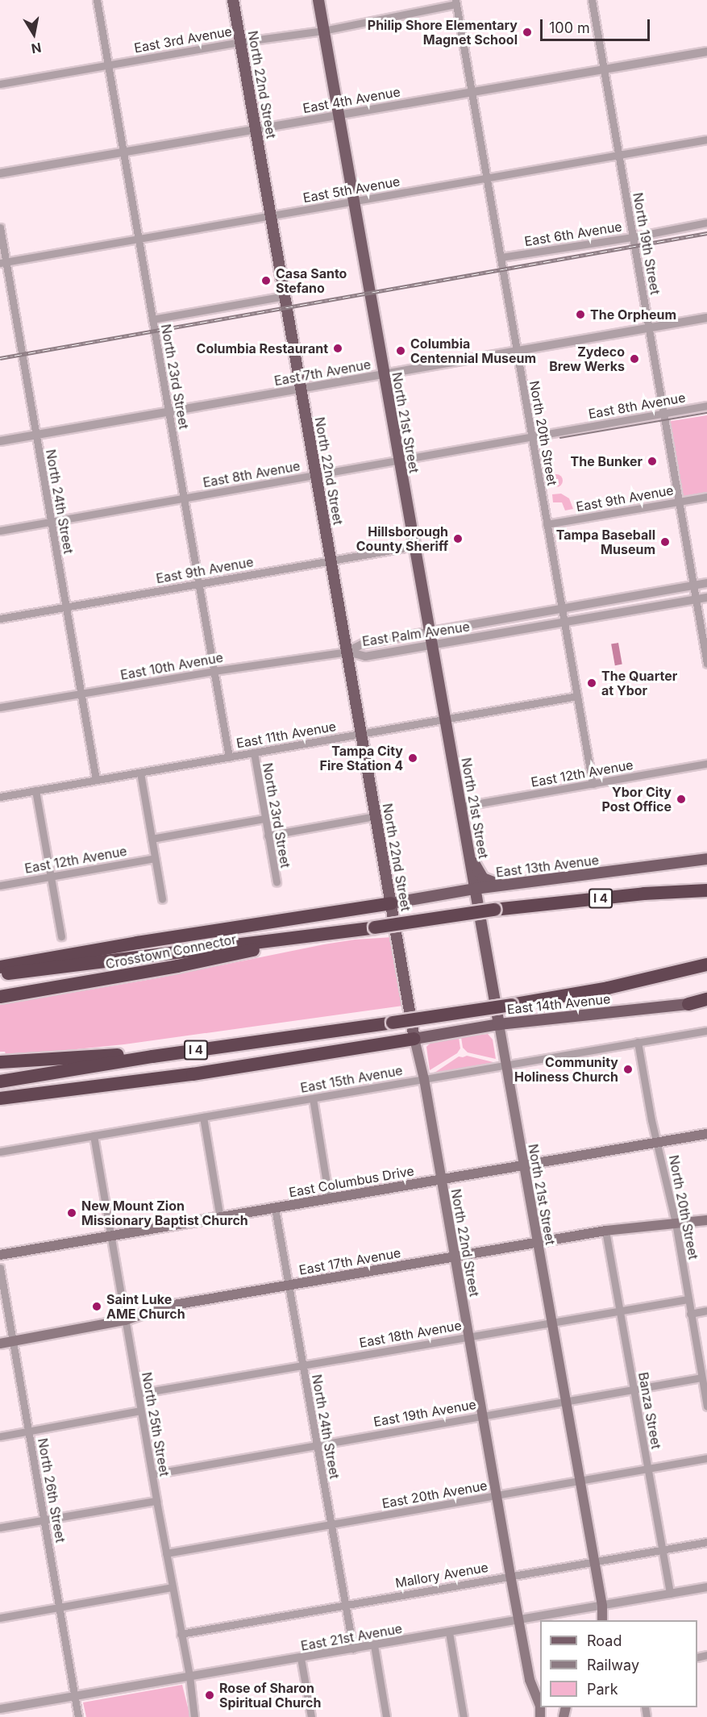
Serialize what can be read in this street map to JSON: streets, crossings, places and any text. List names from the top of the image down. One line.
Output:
{"streets":{"highway":["I 4","Crosstown Connector"],"main road":["North 22nd Street","North 21st Street","East 13th Avenue","East 14th Avenue","East Columbus Drive","East 17th Avenue"],"street":["East 3rd Avenue","East 4th Avenue","East 5th Avenue","East 6th Avenue","North 19th Street","East 7th Avenue","North 23rd Street","East 8th Avenue","North 20th Street","East 9th Avenue","North 24th Street","East Palm Avenue","East 10th Avenue","East 11th Avenue","East 12th Avenue","East 15th Avenue","East 18th Avenue","Banza Street","East 19th Avenue","North 25th Street","North 26th Street","East 20th Avenue","Mallory Avenue","East 21st Avenue"]},"crossings":[["East 3rd Avenue","North 22nd Street"],["East 3rd Avenue","North 23rd Street"],["East 3rd Avenue","North 21st Street"],["East 3rd Avenue","North 20th Street"],["North 22nd Street","East 4th Avenue"],["North 22nd Street","East 5th Avenue"],["North 22nd Street","East 7th Avenue"],["North 22nd Street","East 8th Avenue"],["North 22nd Street","East 9th Avenue"],["North 22nd Street","East Palm Avenue"],["North 22nd Street","East 10th Avenue"],["North 22nd Street","East 11th Avenue"],["North 22nd Street","East 13th Avenue"],["North 22nd Street","East 14th Avenue"],["North 22nd Street","East 15th Avenue"],["North 22nd Street","East Columbus Drive"],["North 22nd Street","East 17th Avenue"],["North 22nd Street","East 18th Avenue"],["North 22nd Street","East 19th Avenue"],["North 22nd Street","East 20th Avenue"],["North 22nd Street","Mallory Avenue"],["North 22nd Street","East 21st Avenue"],["East 4th Avenue","North 19th Street"],["East 4th Avenue","North 23rd Street"],["East 4th Avenue","North 21st Street"],["East 4th Avenue","North 20th Street"],["East 5th Avenue","North 19th Street"],["East 5th Avenue","North 23rd Street"],["East 5th Avenue","North 21st Street"],["East 5th Avenue","North 20th Street"],["East 5th Avenue","North 24th Street"],["East 6th Avenue","North 19th Street"],["East 6th Avenue","North 20th Street"],["North 19th Street","East 7th Avenue"],["North 19th Street","East 8th Avenue"],["North 19th Street","East 9th Avenue"],["North 19th Street","East Palm Avenue"],["East 7th Avenue","North 23rd Street"],["East 7th Avenue","North 21st Street"],["East 7th Avenue","North 20th Street"],["East 7th Avenue","North 24th Street"],["North 23rd Street","East 8th Avenue"],["North 23rd Street","East 9th Avenue"],["North 23rd Street","East 10th Avenue"],["North 23rd Street","East 11th Avenue"],["East 8th Avenue","North 21st Street"],["East 8th Avenue","North 20th Street"],["East 8th Avenue","North 24th Street"],["North 21st Street","East 9th Avenue"],["North 21st Street","East Palm Avenue"],["North 21st Street","East 11th Avenue"],["North 21st Street","East 12th Avenue"],["North 21st Street","East 13th Avenue"],["North 21st Street","East 14th Avenue"],["North 21st Street","East 15th Avenue"],["North 21st Street","East Columbus Drive"],["North 21st Street","East 17th Avenue"],["North 21st Street","East 18th Avenue"],["North 21st Street","East 19th Avenue"],["North 21st Street","East 20th Avenue"],["North 21st Street","Mallory Avenue"],["North 21st Street","East 21st Avenue"],["North 20th Street","East 9th Avenue"],["North 20th Street","East Palm Avenue"],["North 20th Street","East 11th Avenue"],["North 20th Street","East 12th Avenue"],["North 20th Street","East 15th Avenue"],["North 20th Street","East Columbus Drive"],["North 20th Street","East 17th Avenue"],["North 20th Street","East 18th Avenue"],["North 20th Street","East 19th Avenue"],["East 9th Avenue","North 24th Street"],["North 24th Street","East 10th Avenue"],["North 24th Street","East 11th Avenue"],["North 24th Street","East Columbus Drive"],["North 24th Street","East 17th Avenue"],["North 24th Street","East 18th Avenue"],["North 24th Street","East 19th Avenue"],["North 24th Street","East 20th Avenue"],["North 24th Street","Mallory Avenue"],["North 24th Street","East 21st Avenue"],["East Palm Avenue","East 10th Avenue"],["I 4","Crosstown Connector"],["East 15th Avenue","North 25th Street"],["East Columbus Drive","North 25th Street"],["East 17th Avenue","Banza Street"],["East 17th Avenue","North 25th Street"],["East 17th Avenue","North 26th Street"],["East 18th Avenue","Banza Street"],["East 18th Avenue","North 25th Street"],["Banza Street","East 19th Avenue"],["Banza Street","East 20th Avenue"],["Banza Street","Mallory Avenue"],["Banza Street","East 21st Avenue"],["East 19th Avenue","North 25th Street"],["North 25th Street","East 20th Avenue"],["North 25th Street","Mallory Avenue"],["North 25th Street","East 21st Avenue"],["North 26th Street","East 21st Avenue"]],"places":["Philip Shore Elementary Magnet School","Casa Santo Stefano","The Orpheum","Columbia Restaurant","Columbia Centennial Museum","Zydeco Brew Werks","The Bunker","Hillsborough County Sheriff","Tampa Baseball Museum","The Quarter at Ybor","Tampa City Fire Station 4","Ybor City Post Office","Community Holiness Church","New Mount Zion Missionary Baptist Church","Saint Luke AME Church","Rose of Sharon Spiritual Church"],"legend":["Road","Railway","Park"],"scale_bar":"100 m","north":"bottom"}
